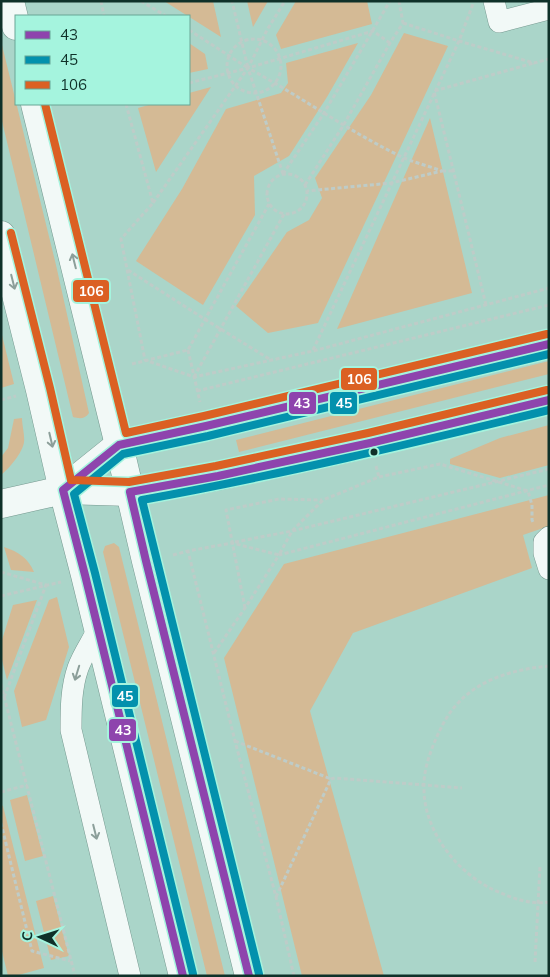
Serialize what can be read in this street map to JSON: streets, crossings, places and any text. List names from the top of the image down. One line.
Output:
{"lines":["transit line 106","transit line 43","transit line 45"],"legend":["43","45","106"],"north":"left"}
